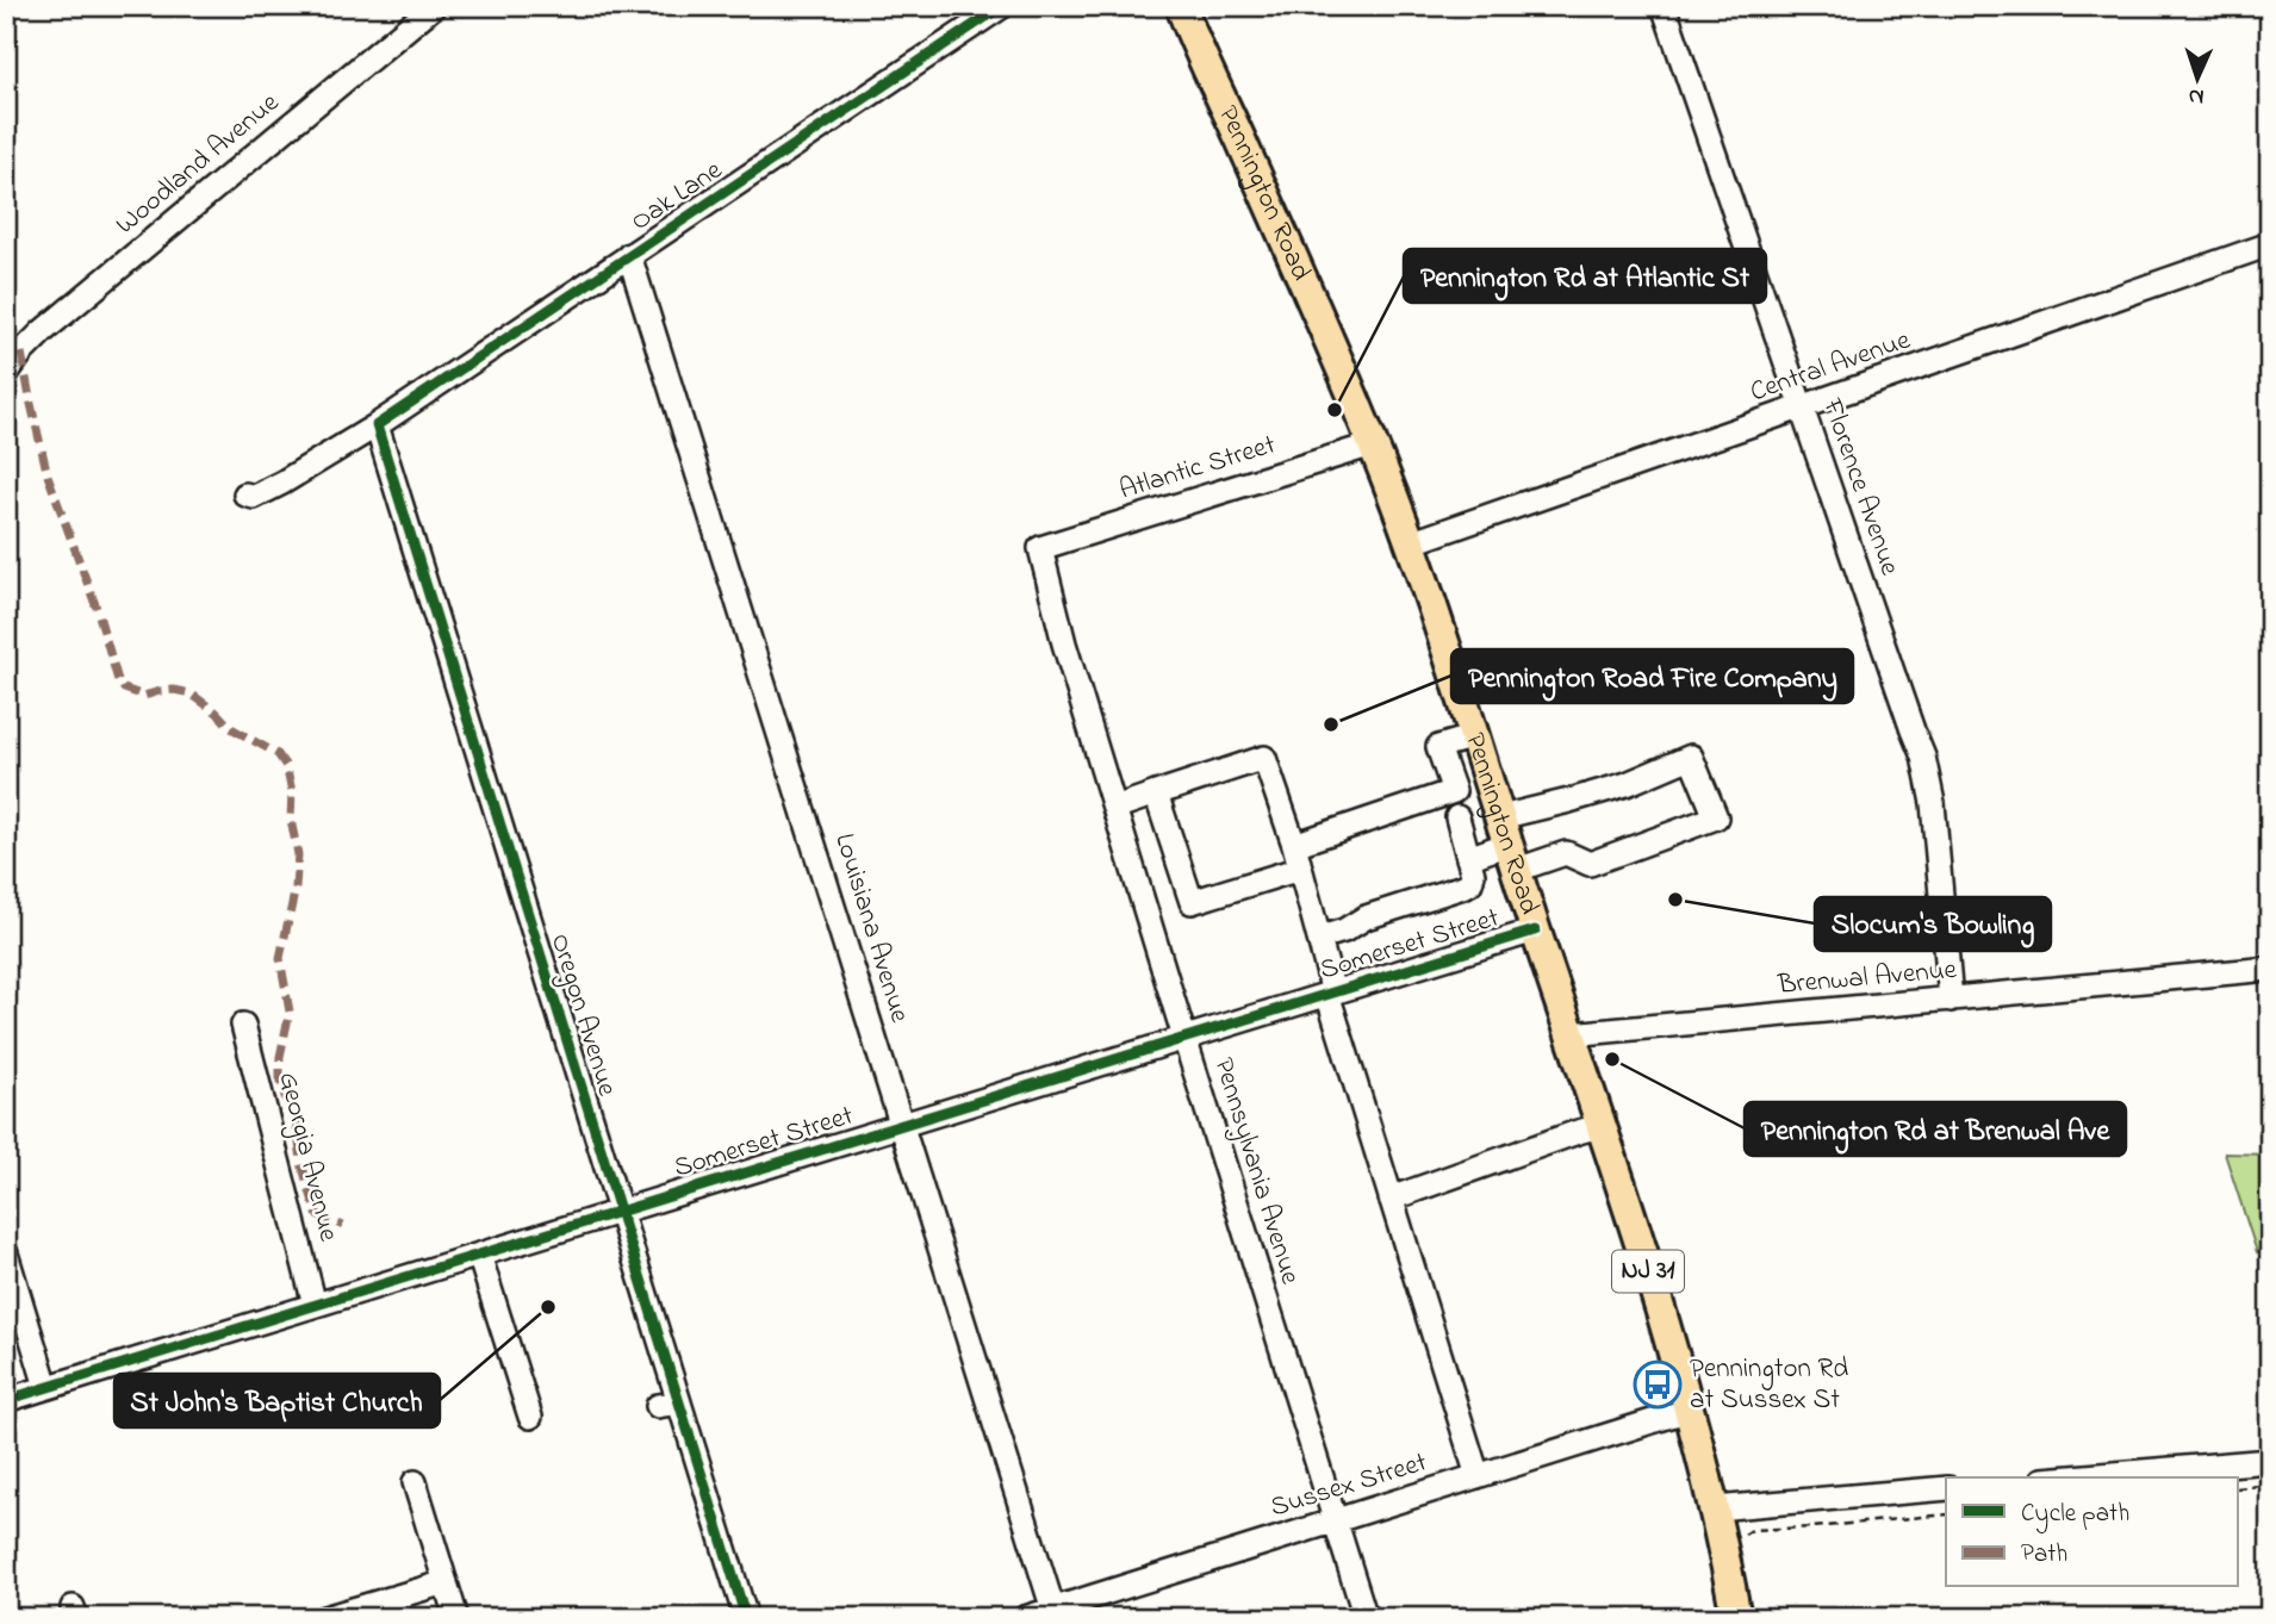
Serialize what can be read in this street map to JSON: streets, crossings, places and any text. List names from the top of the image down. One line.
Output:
{"streets":{"main road":["Pennington Road","NJ 31"],"street":["Woodland Avenue","Oak Lane","Central Avenue","Atlantic Street","Florence Avenue","Louisiana Avenue","Somerset Street","Brenwal Avenue","Oregon Avenue","Georgia Avenue","Pennsylvania Avenue","Sussex Street"]},"crossings":[["Pennington Road","Central Avenue"],["Pennington Road","Atlantic Street"],["Pennington Road","Somerset Street"],["Pennington Road","Brenwal Avenue"],["Pennington Road","Sussex Street"],["Oak Lane","Louisiana Avenue"],["Oak Lane","Oregon Avenue"],["Central Avenue","Florence Avenue"],["Atlantic Street","Pennsylvania Avenue"],["Florence Avenue","Brenwal Avenue"],["Louisiana Avenue","Somerset Street"],["Louisiana Avenue","Sussex Street"],["Somerset Street","Oregon Avenue"],["Somerset Street","Georgia Avenue"],["Somerset Street","Pennsylvania Avenue"],["Pennsylvania Avenue","Sussex Street"]],"places":{"other":["Pennington Rd at Atlantic St","Pennington Road Fire Company","Slocum's Bowling","Pennington Rd at Brenwal Ave","St John's Baptist Church"],"bus stop":["Pennington Rd at Sussex St"]},"legend":["Cycle path","Path"],"north":"bottom"}
